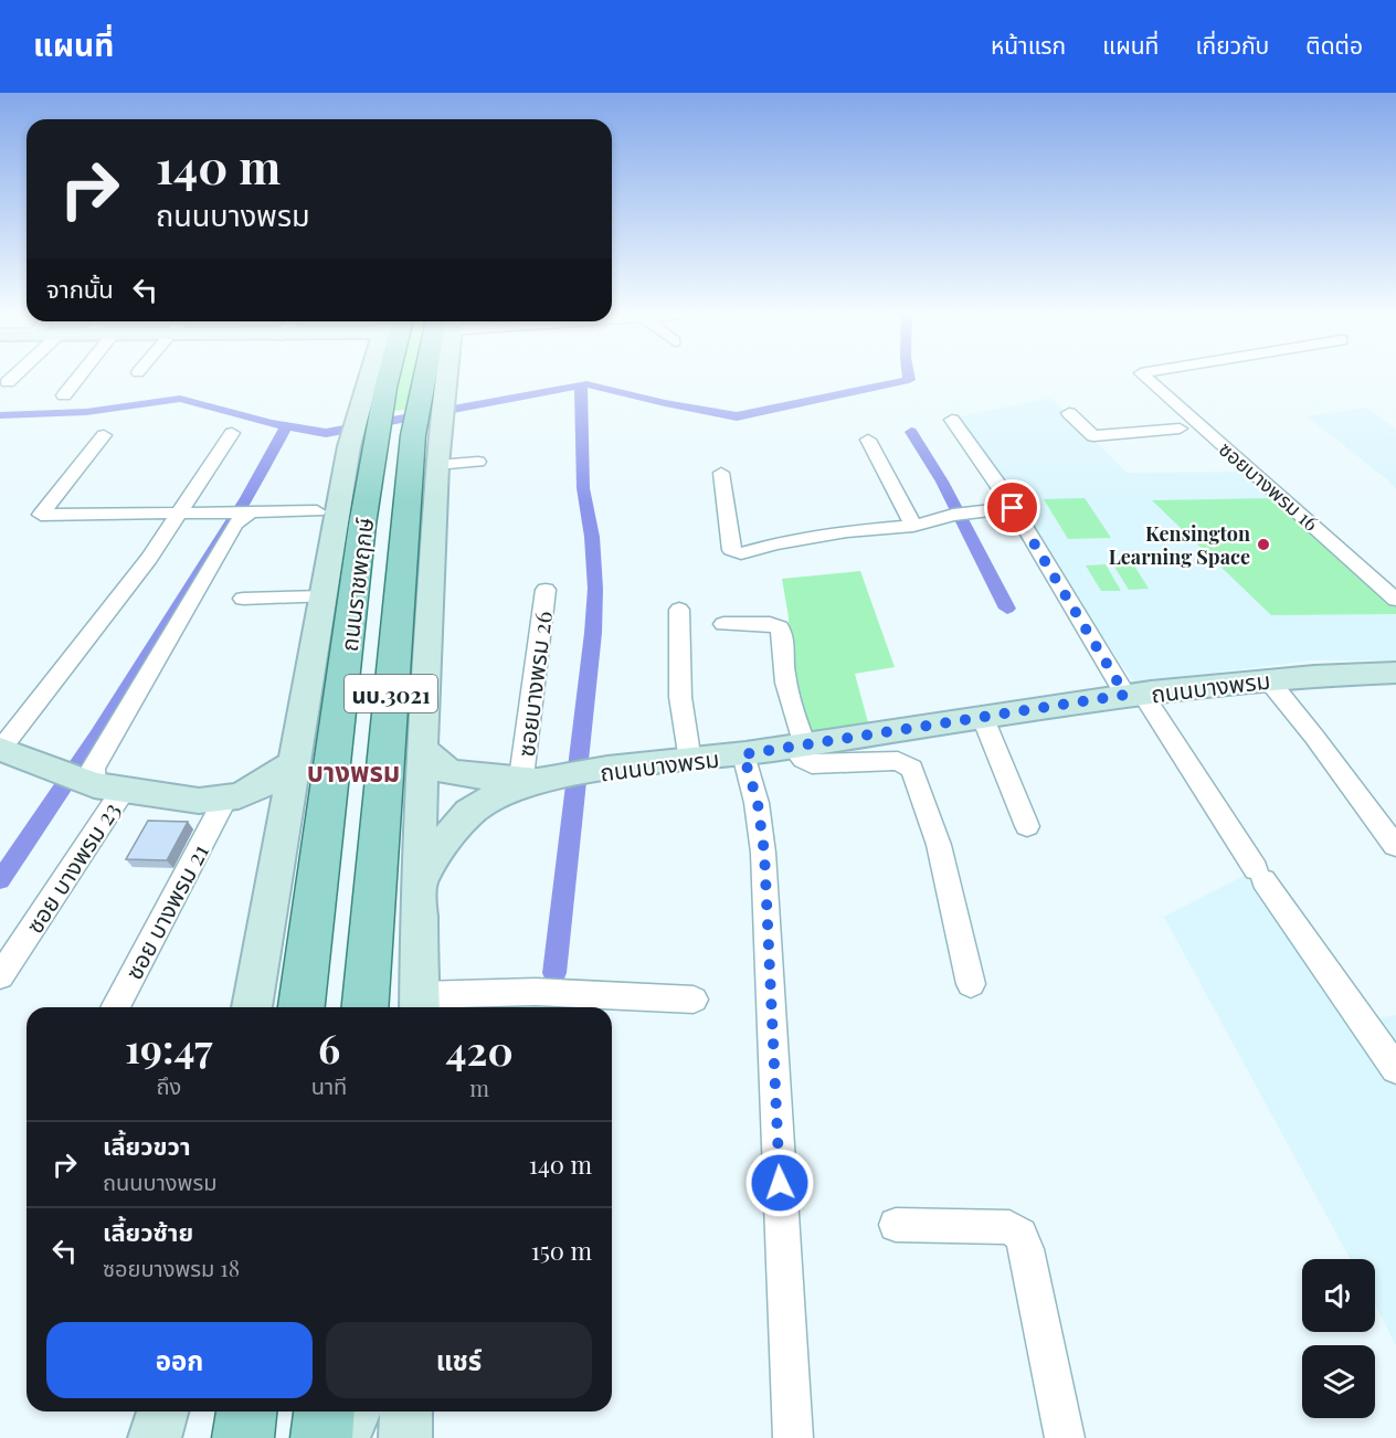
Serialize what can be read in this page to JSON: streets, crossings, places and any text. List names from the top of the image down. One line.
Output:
{"streets":{"main road":["ถนนราชพฤกษ์","ถนนบางพรม","นบ.3021"],"street":["ซอยบางพรม 16","ซอยบางพรม 26","ซอย บางพรม 23","ซอย บางพรม 21"]},"crossings":[["ถนนราชพฤกษ์","นบ.3021"],["ซอยบางพรม 26","ถนนบางพรม"],["ถนนบางพรม","นบ.3021"]],"districts":["บางพรม"],"places":["Kensington Learning Space"],"page":{"header":"แผนที่","nav":["หน้าแรก","แผนที่","เกี่ยวกับ","ติดต่อ"],"turn":["140 m","ถนนบางพรม"],"then":"จากนั้น","eta":["19:47","ถึง","6","นาที","420","m"],"list":[{"name":"เลี้ยวขวา","note":"ถนนบางพรม","value":"140 m"},{"name":"เลี้ยวซ้าย","note":"ซอยบางพรม 18","value":"150 m"}],"buttons":["ออก","แชร์"]}}
